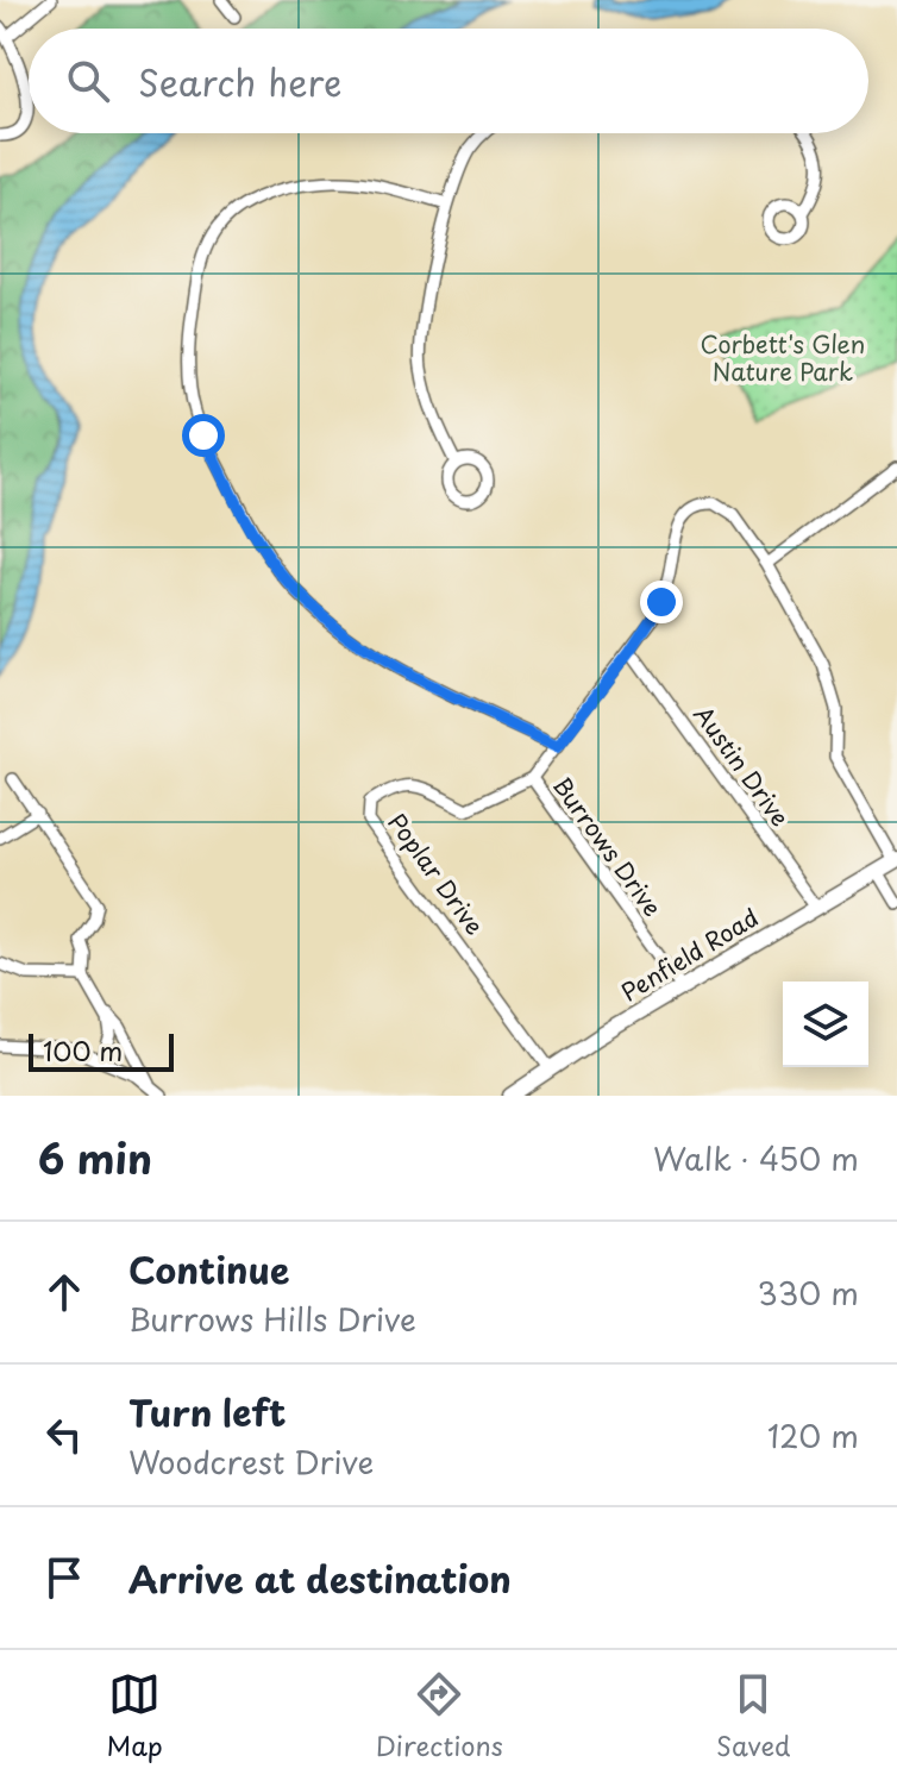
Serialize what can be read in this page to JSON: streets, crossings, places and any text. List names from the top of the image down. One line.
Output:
{"streets":{"main road":["Penfield Road"],"street":["Austin Drive","Burrows Drive","Poplar Drive"]},"crossings":[["Austin Drive","Penfield Road"],["Burrows Drive","Poplar Drive"],["Burrows Drive","Penfield Road"],["Poplar Drive","Penfield Road"]],"parks":["Corbett's Glen Nature Park"],"scale_bar":"100 m","page":{"search":"Search here","scale":"100 m","heading":["6 min","Walk · 450 m"],"list":[["Continue","Burrows Hills Drive","330 m"],["Turn left","Woodcrest Drive","120 m"],"Arrive at destination"],"nav":["Map","Directions","Saved"]}}
